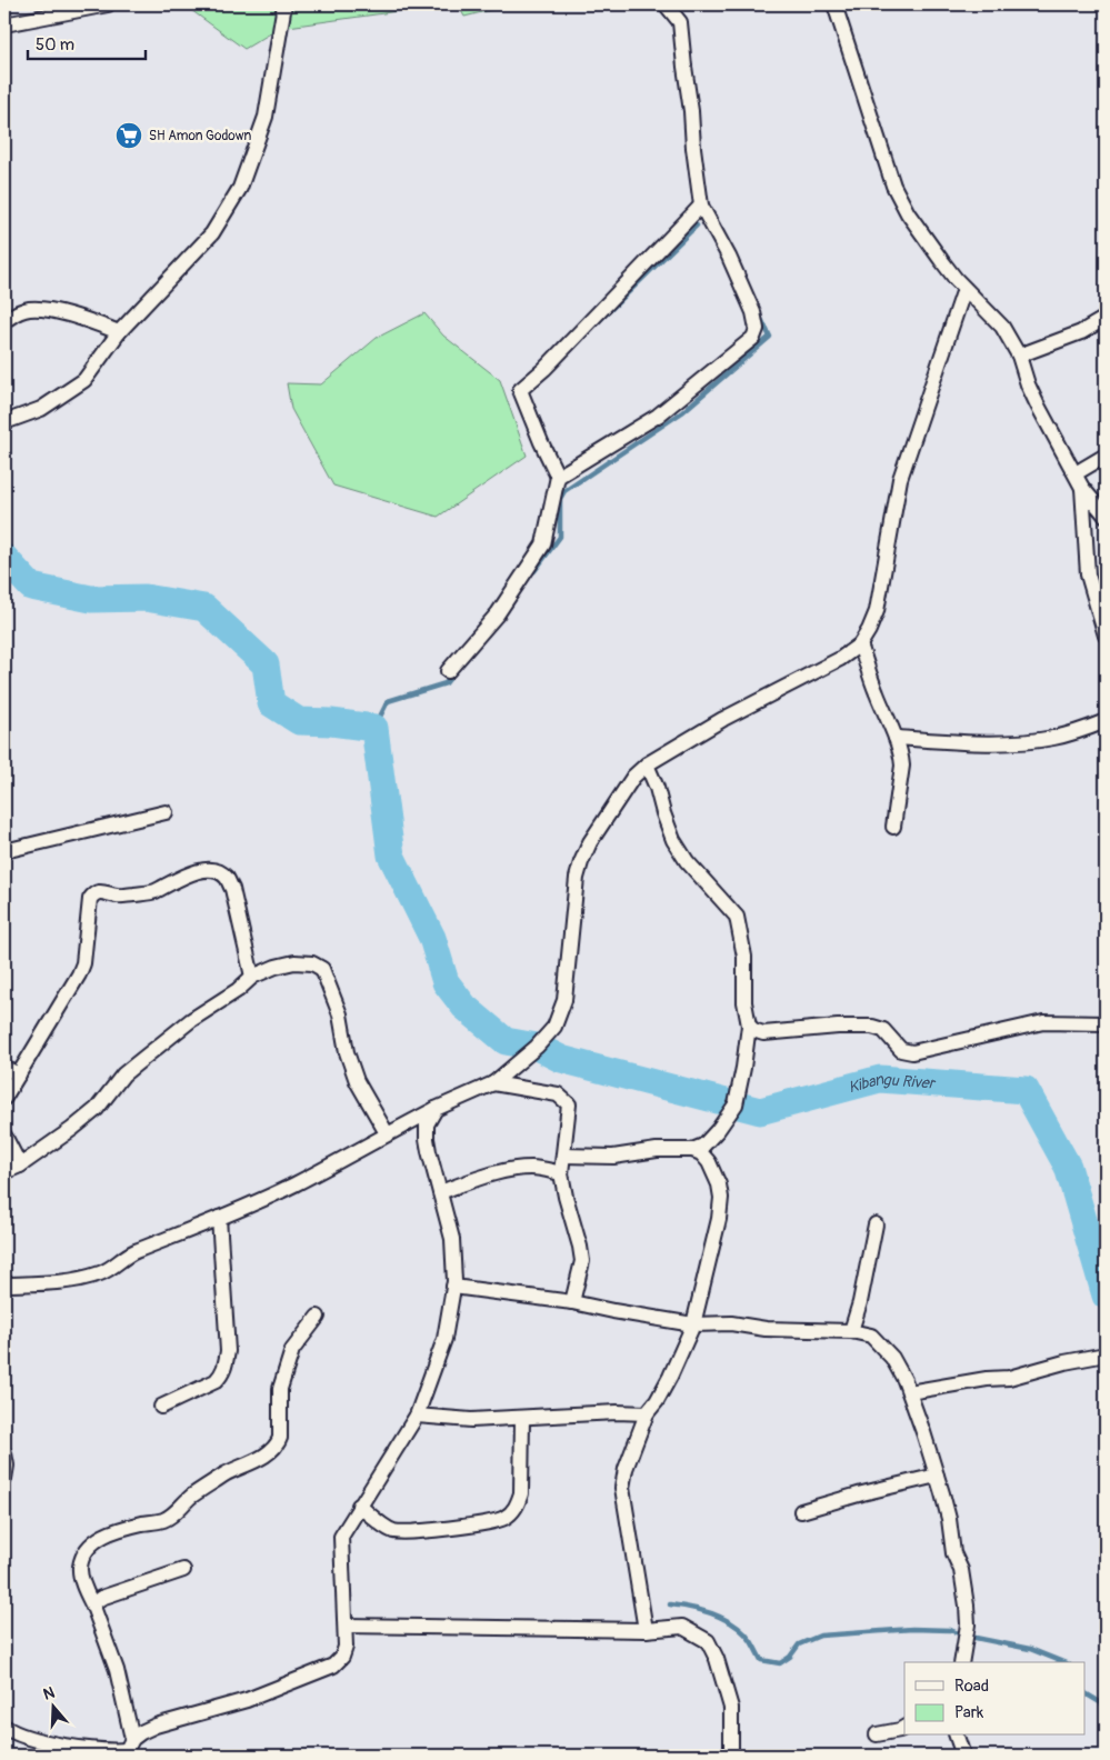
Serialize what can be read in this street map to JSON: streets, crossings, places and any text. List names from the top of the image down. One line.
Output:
{"water":["Kibangu River"],"places":{"supermarket":["SH Amon Godown"]},"legend":["Road","Park"],"scale_bar":"50 m","north":"top"}
